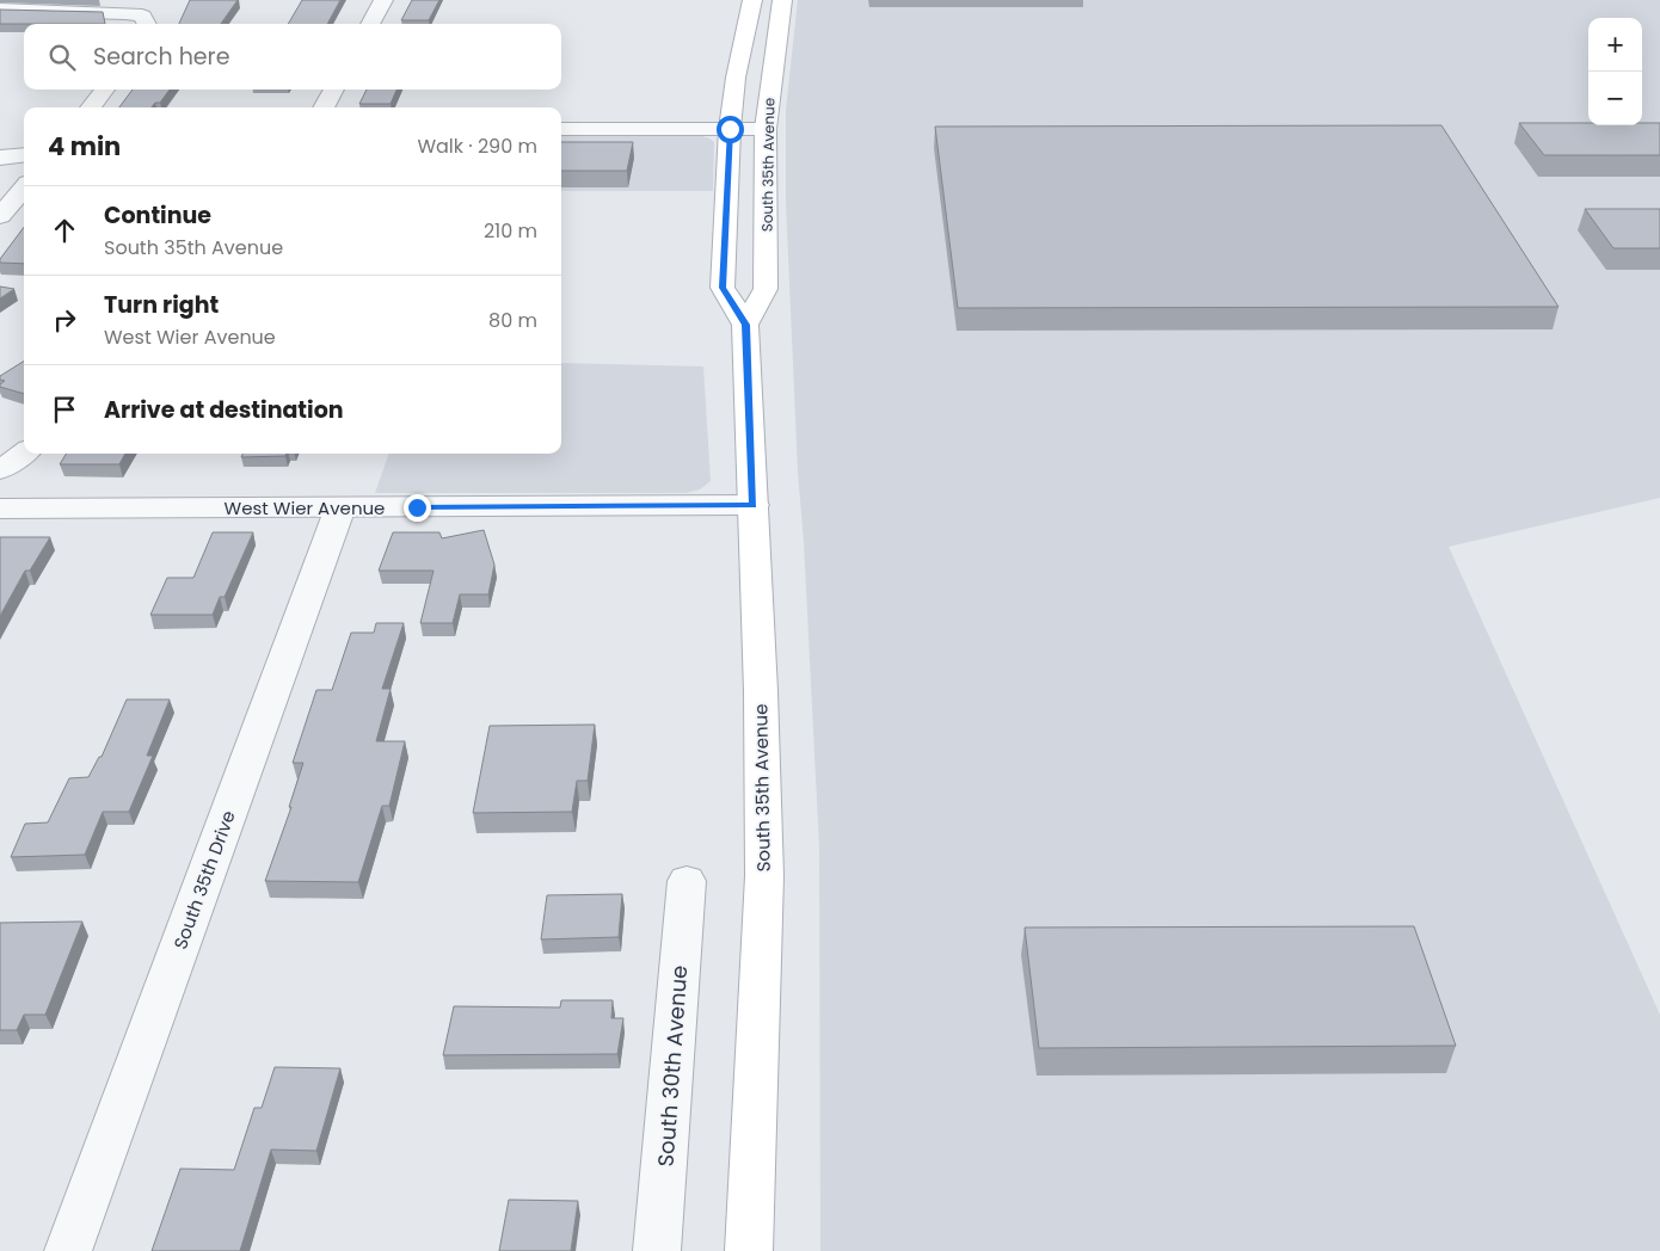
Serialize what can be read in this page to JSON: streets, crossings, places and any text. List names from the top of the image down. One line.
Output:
{"streets":{"main road":["South 35th Avenue"],"street":["West Wier Avenue","South 35th Drive","South 30th Avenue"]},"crossings":[["South 35th Avenue","West Wier Avenue"],["West Wier Avenue","South 35th Drive"]],"page":{"map_buttons":["+","−"],"search":"Search here","heading":["4 min","Walk · 290 m"],"list":[["Continue","South 35th Avenue","210 m"],["Turn right","West Wier Avenue","80 m"],"Arrive at destination"]}}
